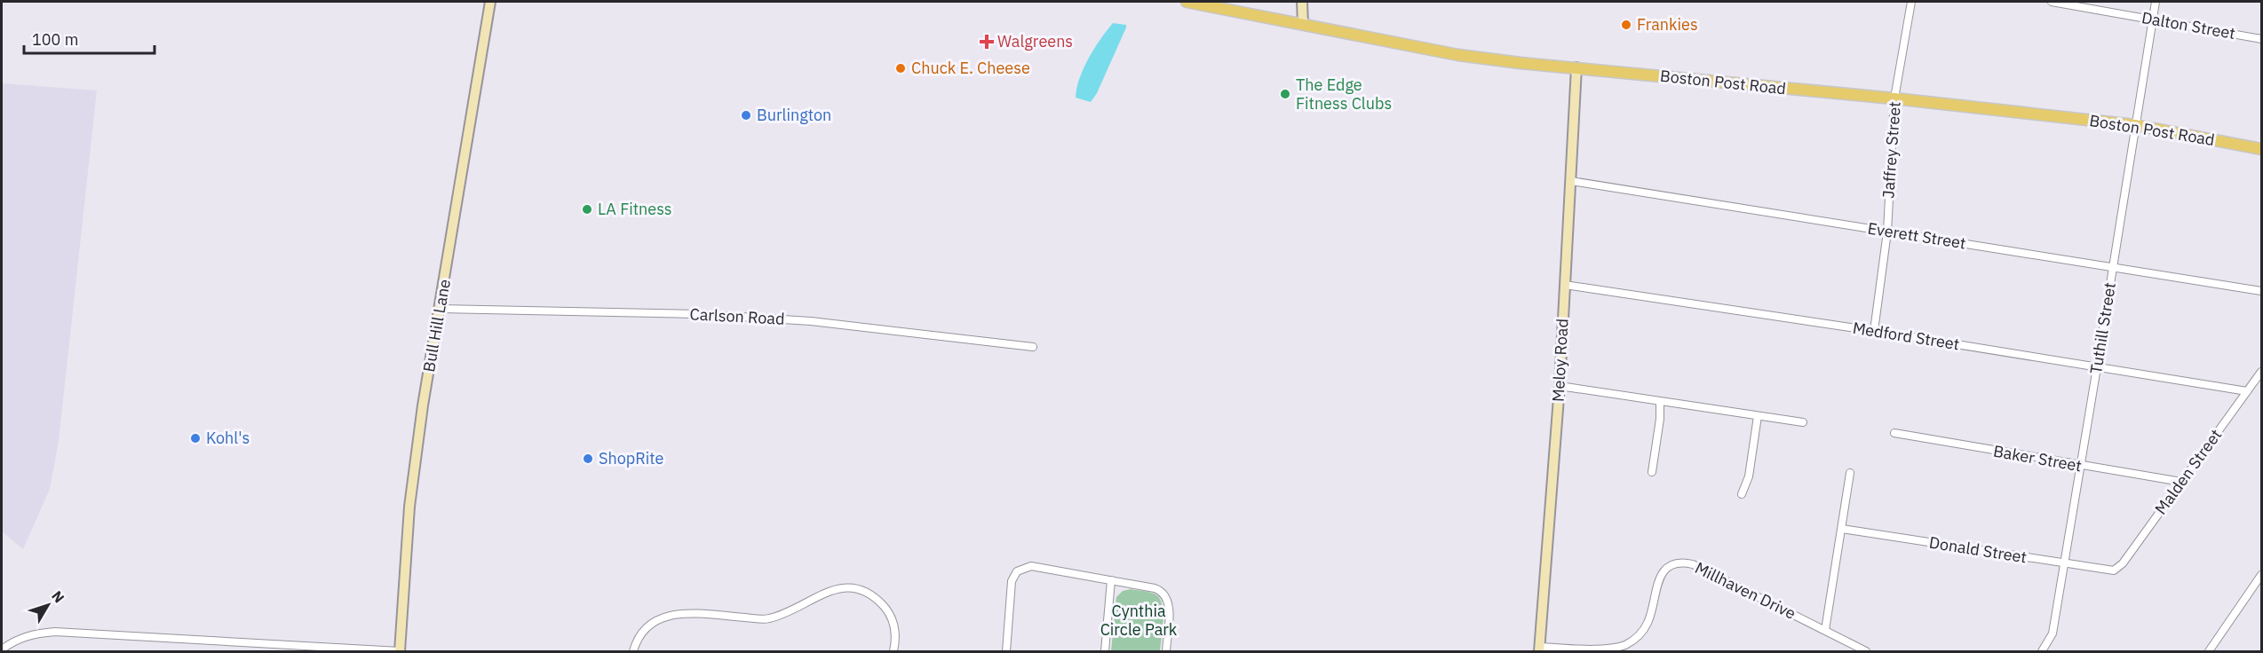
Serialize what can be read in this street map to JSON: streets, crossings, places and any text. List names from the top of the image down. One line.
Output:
{"streets":{"main road":["Boston Post Road","Bull Hill Lane","Meloy Road"],"street":["Dalton Street","Jaffrey Street","Everett Street","Carlson Road","Tuthill Street","Medford Street","Baker Street","Malden Street","Donald Street","Millhaven Drive"]},"crossings":[["Dalton Street","Tuthill Street"],["Boston Post Road","Jaffrey Street"],["Boston Post Road","Tuthill Street"],["Boston Post Road","Meloy Road"],["Jaffrey Street","Everett Street"],["Jaffrey Street","Medford Street"],["Everett Street","Tuthill Street"],["Everett Street","Meloy Road"],["Carlson Road","Bull Hill Lane"],["Tuthill Street","Medford Street"],["Tuthill Street","Baker Street"],["Tuthill Street","Donald Street"],["Medford Street","Meloy Road"],["Medford Street","Malden Street"],["Meloy Road","Millhaven Drive"],["Baker Street","Malden Street"],["Malden Street","Donald Street"]],"parks":["Cynthia Circle Park"],"places":{"other":["Frankies","Chuck E. Cheese","The Edge Fitness Clubs","Burlington","LA Fitness","Kohl's","ShopRite"],"health":["Walgreens"]},"scale_bar":"100 m","north":"top right"}
